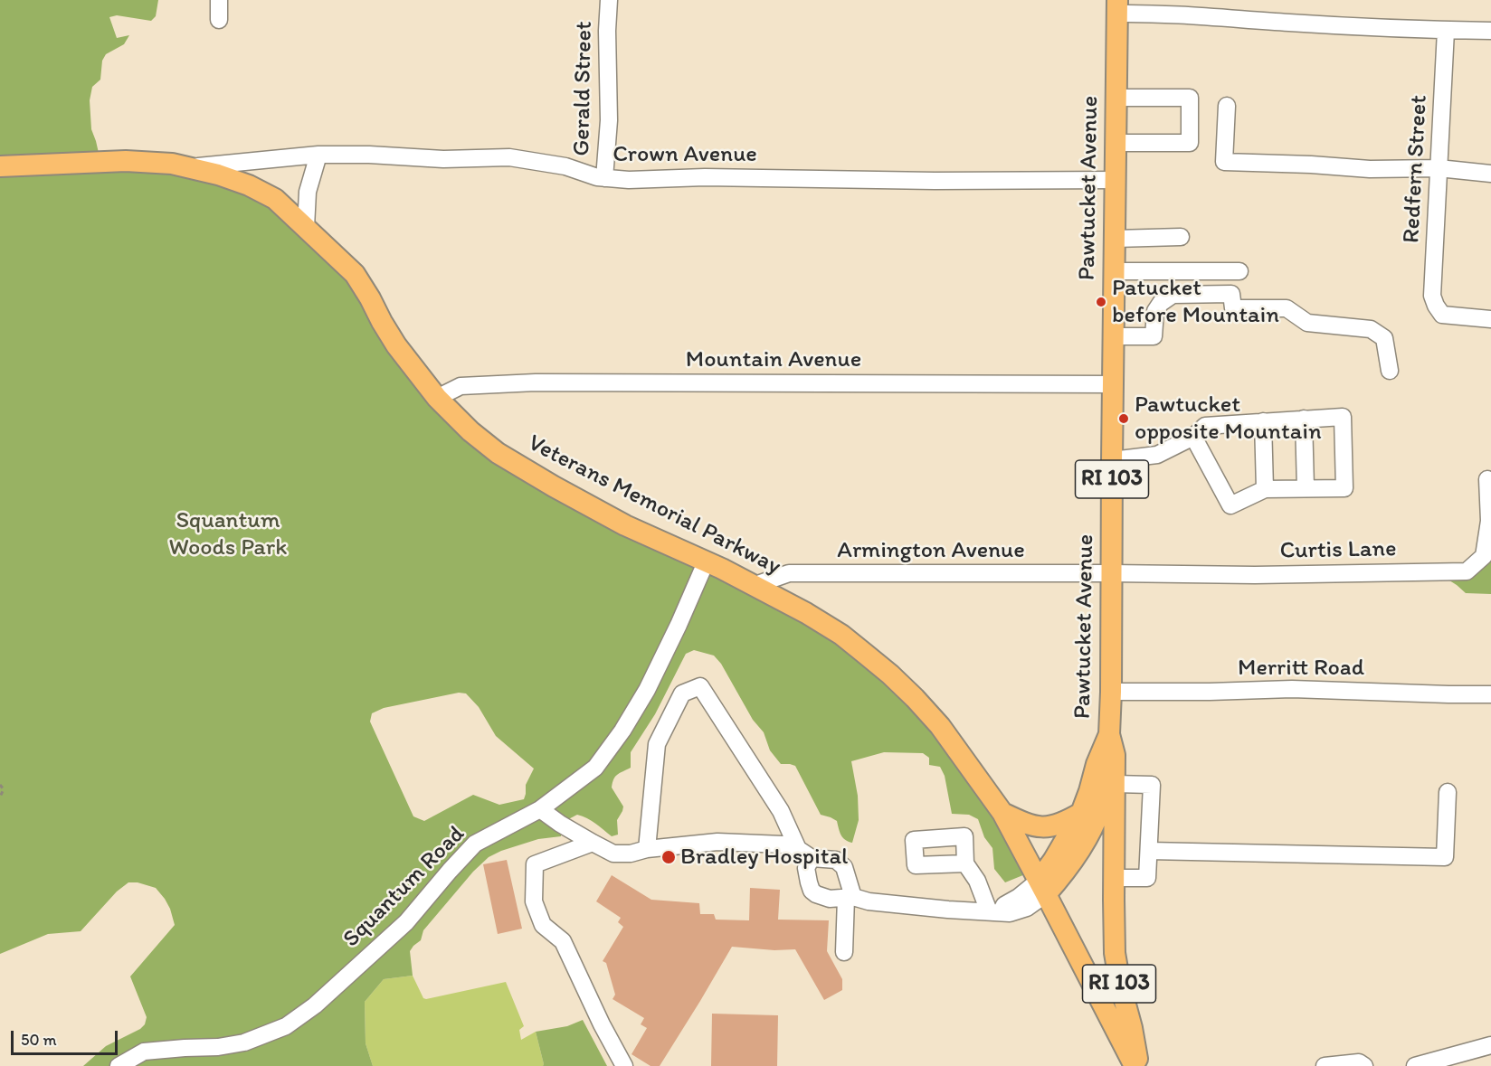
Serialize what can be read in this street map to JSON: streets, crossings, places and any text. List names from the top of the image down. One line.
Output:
{"streets":{"main road":["Pawtucket Avenue","RI 103","Veterans Memorial Parkway"],"street":["Gerald Street","Crown Avenue","Redfern Street","Mountain Avenue","Armington Avenue","Curtis Lane","Merritt Road","Squantum Road"]},"crossings":[["Gerald Street","Crown Avenue"],["Crown Avenue","Pawtucket Avenue"],["Crown Avenue","Veterans Memorial Parkway"],["Pawtucket Avenue","Mountain Avenue"],["Pawtucket Avenue","Veterans Memorial Parkway"],["Pawtucket Avenue","Armington Avenue"],["Pawtucket Avenue","Curtis Lane"],["Pawtucket Avenue","Merritt Road"],["Mountain Avenue","Veterans Memorial Parkway"],["Veterans Memorial Parkway","Armington Avenue"],["Veterans Memorial Parkway","Squantum Road"],["Armington Avenue","Curtis Lane"]],"parks":["Squantum Woods Park"],"places":["Patucket before Mountain","Pawtucket opposite Mountain","Bradley Hospital"],"scale_bar":"50 m"}
